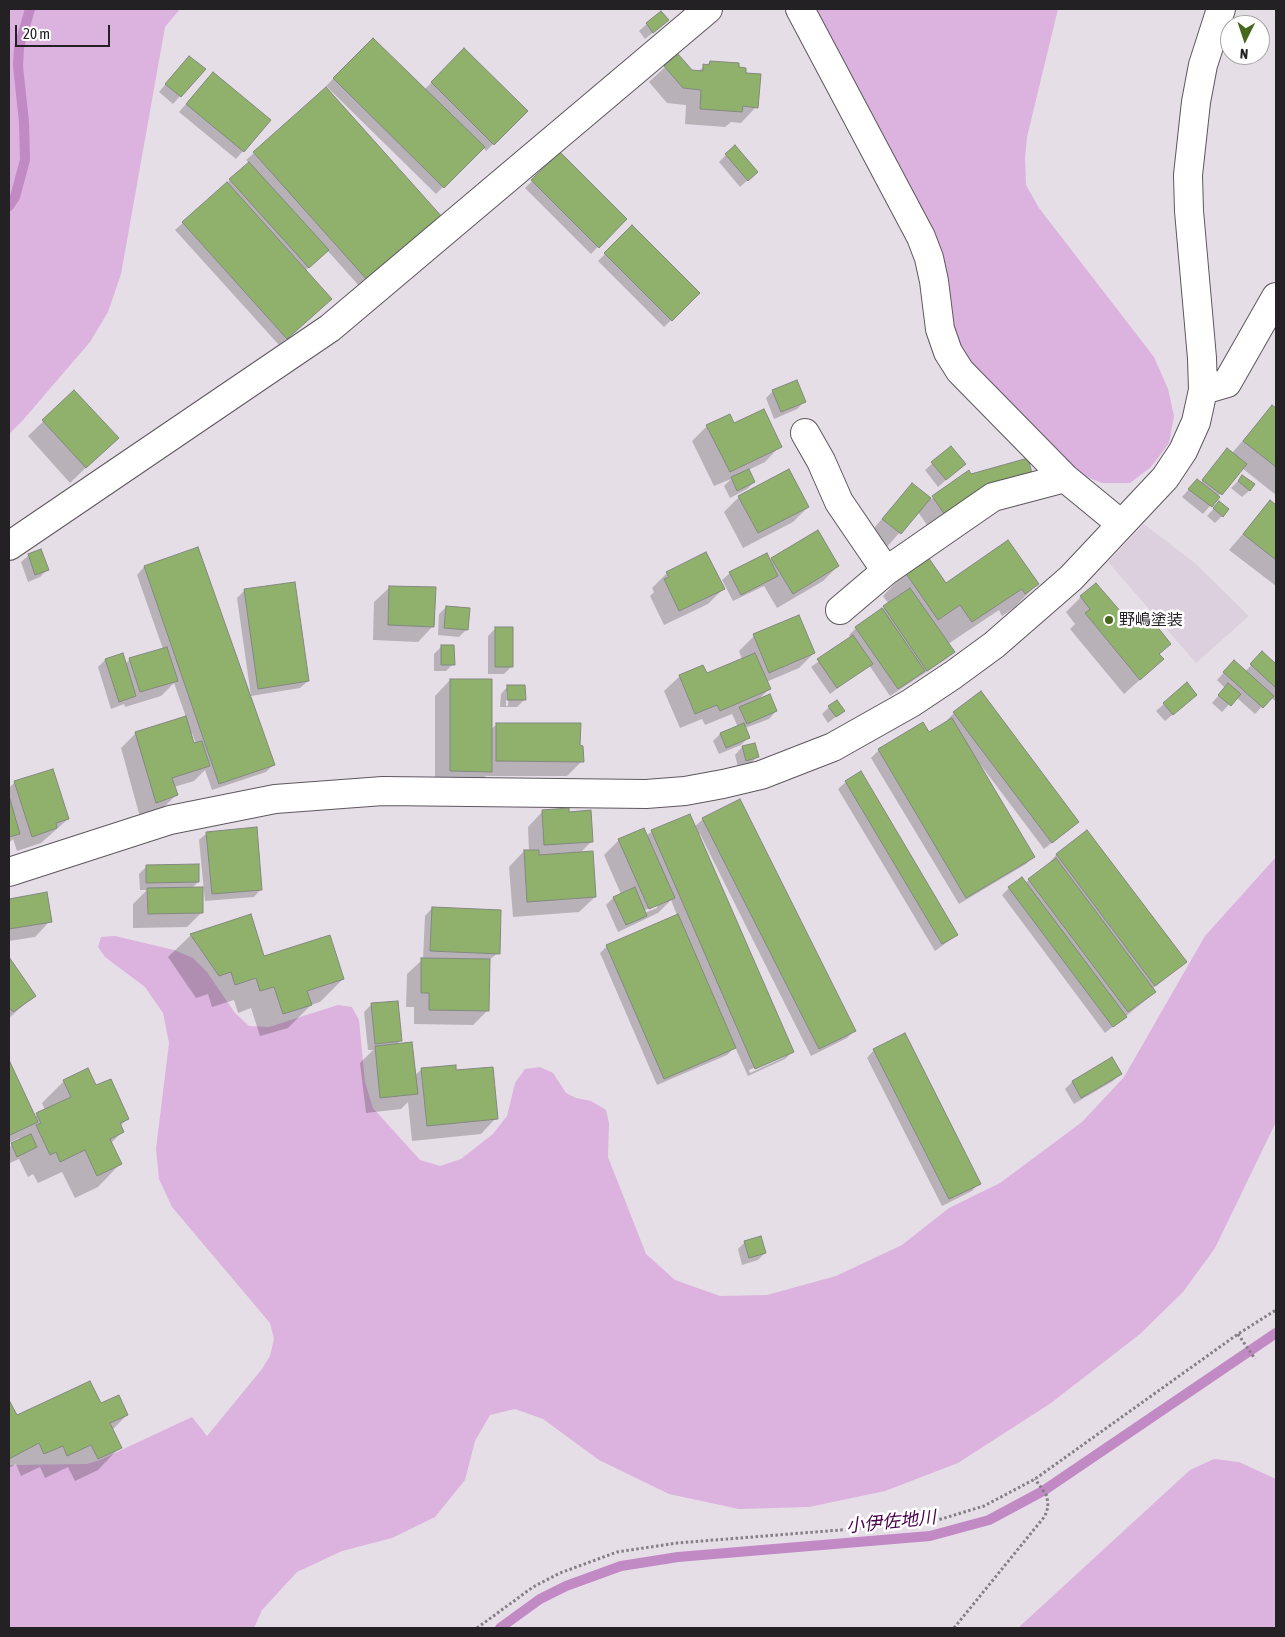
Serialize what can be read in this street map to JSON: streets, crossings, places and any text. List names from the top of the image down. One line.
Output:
{"water":["小伊佐地川"],"places":["野嶋塗装"],"scale_bar":"20 m","north":"bottom"}
